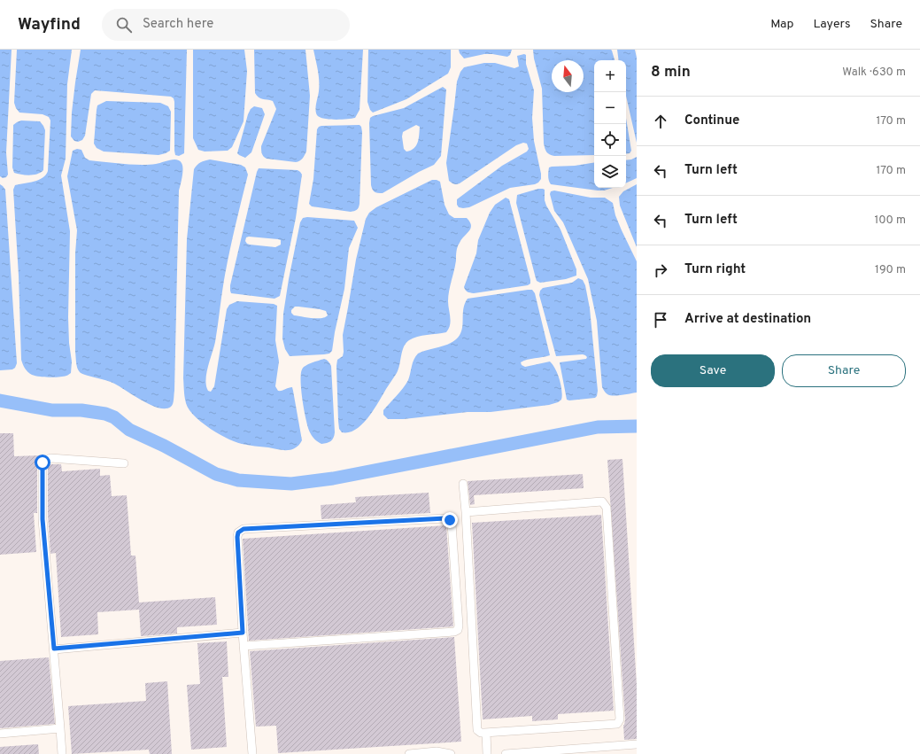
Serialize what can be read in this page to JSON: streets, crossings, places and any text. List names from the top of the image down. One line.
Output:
{"north":"top","page":{"header":"Wayfind","search":"Search here","nav":["Map","Layers","Share"],"heading":["8 min","Walk · 630 m"],"map_buttons":["+","−"],"list":[["Continue","170 m"],["Turn left","170 m"],["Turn left","100 m"],["Turn right","190 m"],"Arrive at destination"],"buttons":["Save","Share"]}}
